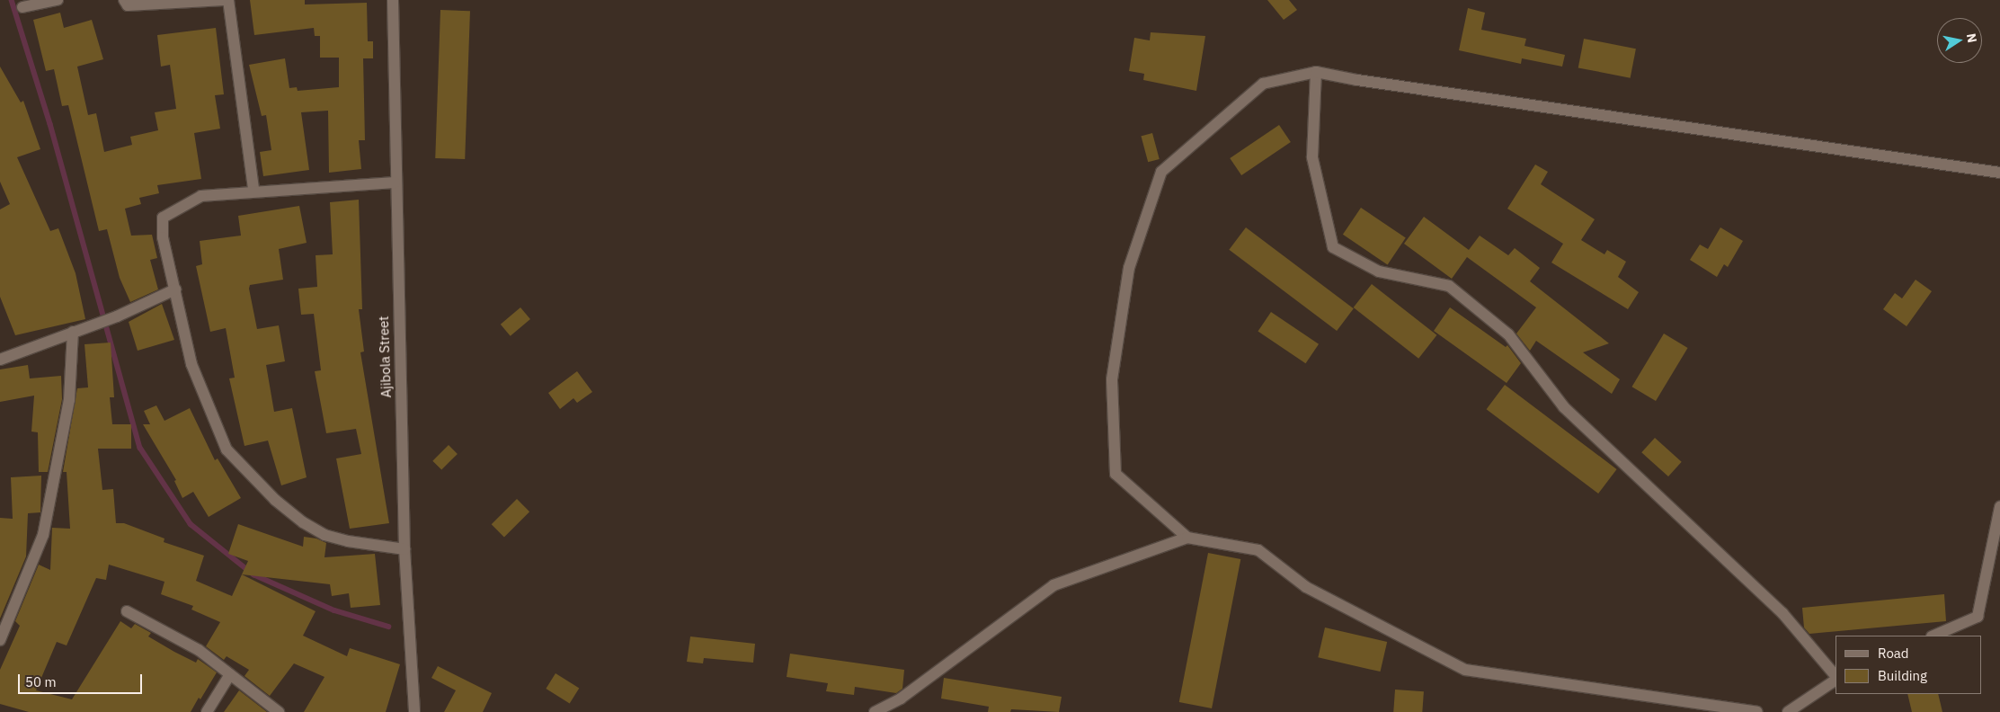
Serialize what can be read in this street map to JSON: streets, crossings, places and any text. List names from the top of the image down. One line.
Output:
{"streets":{"street":["Ajibola Street"]},"legend":["Road","Building"],"scale_bar":"50 m","north":"right"}
